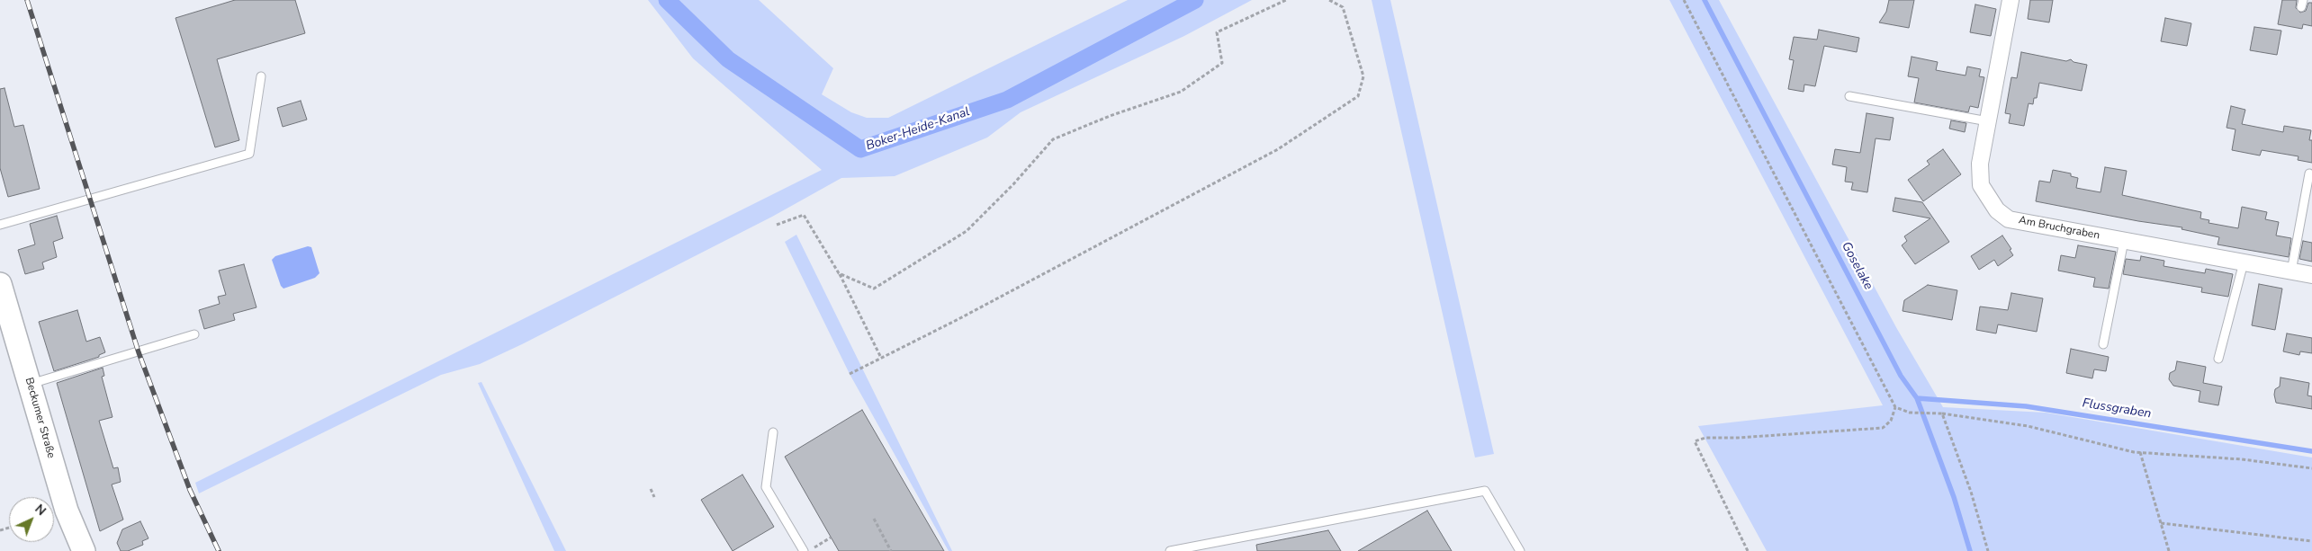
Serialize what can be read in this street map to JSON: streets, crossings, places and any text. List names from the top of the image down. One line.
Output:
{"streets":{"main road":["Beckumer Straße"],"street":["Am Bruchgraben"]},"water":["Boker-Heide-Kanal","Goselake","Flussgraben"],"north":"top right"}
